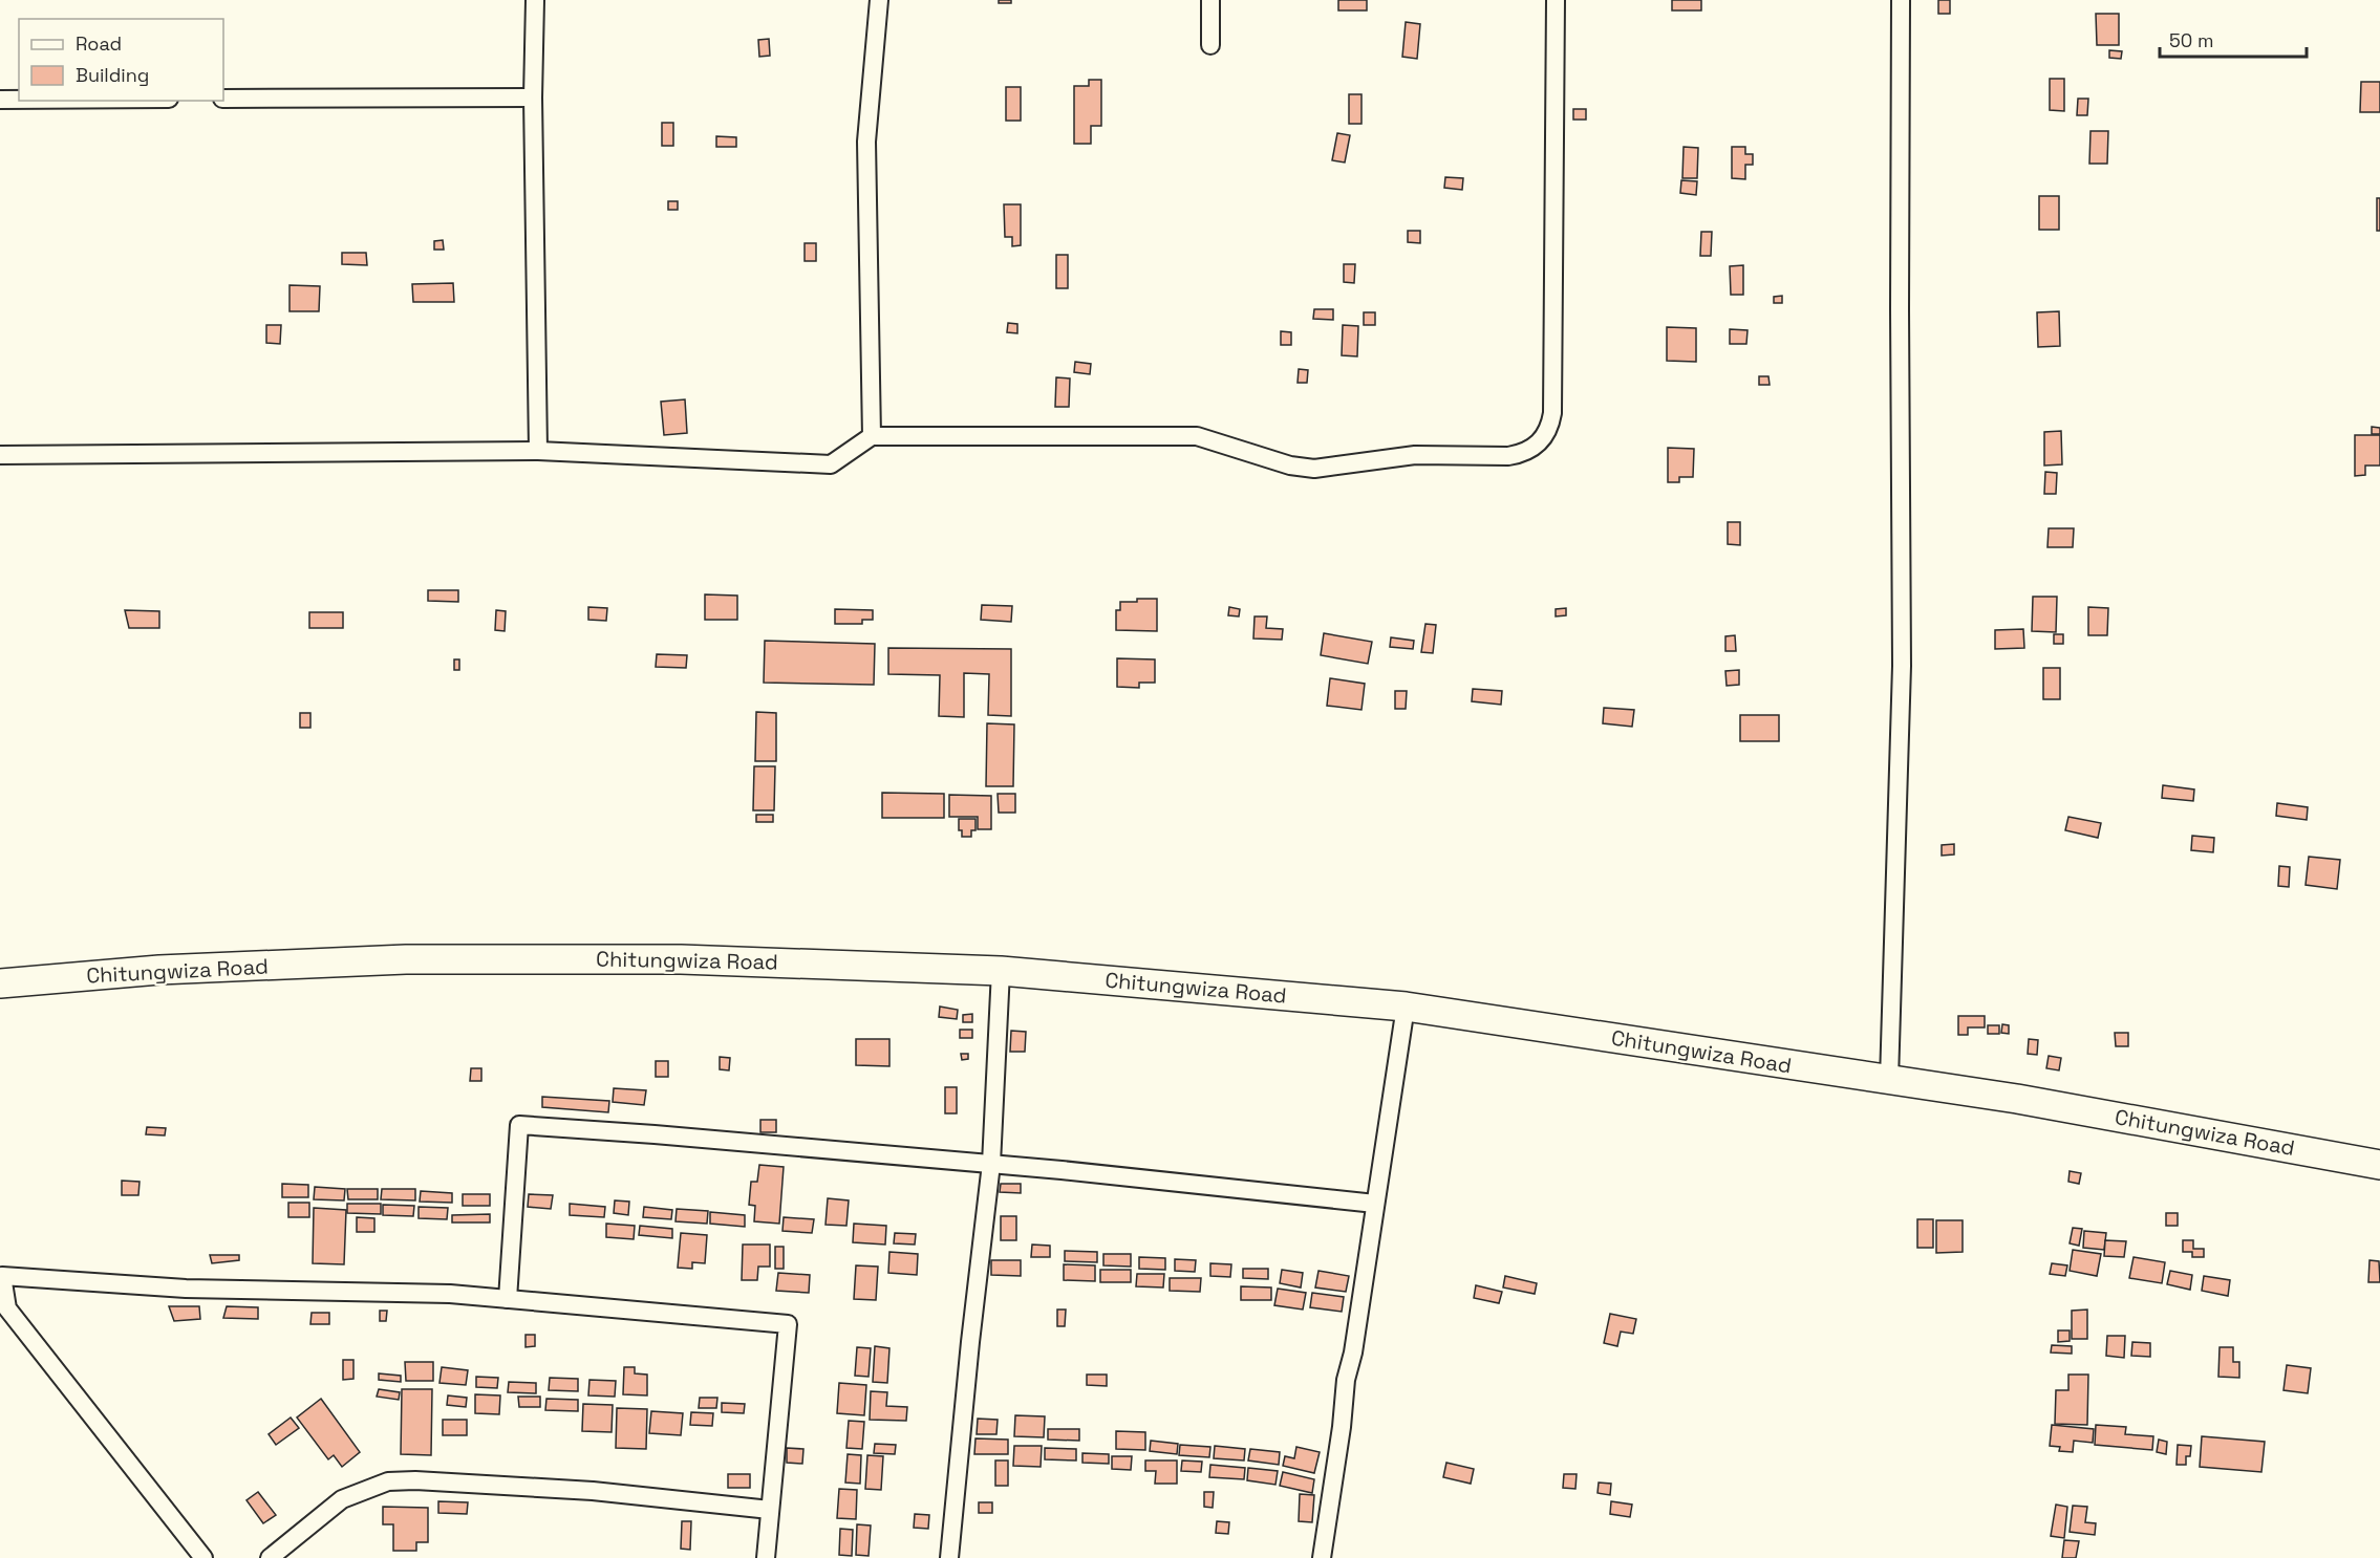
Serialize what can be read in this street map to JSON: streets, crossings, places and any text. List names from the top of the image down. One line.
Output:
{"streets":{"main road":["Chitungwiza Road"]},"legend":["Road","Building"],"scale_bar":"50 m"}
